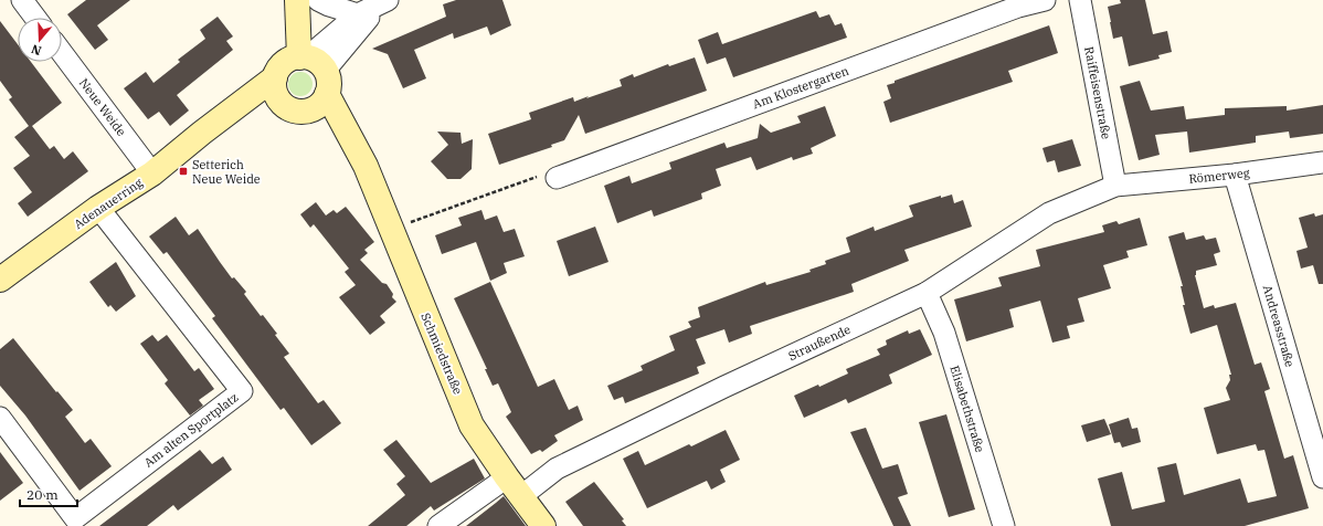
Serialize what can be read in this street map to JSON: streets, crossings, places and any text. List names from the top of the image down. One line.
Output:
{"streets":{"street":["Am Klostergarten","Raiffeisenstraße","Neue Weide","Römerweg","Adenauerring","Andreasstraße","Straußende","Schmiedstraße","Elisabethstraße","Am alten Sportplatz"]},"crossings":[["Raiffeisenstraße","Römerweg"],["Raiffeisenstraße","Straußende"],["Neue Weide","Adenauerring"],["Römerweg","Andreasstraße"],["Römerweg","Straußende"],["Adenauerring","Am alten Sportplatz"],["Straußende","Schmiedstraße"],["Straußende","Elisabethstraße"]],"places":{"transit":["Setterich Neue Weide"]},"scale_bar":"20 m","north":"bottom"}
